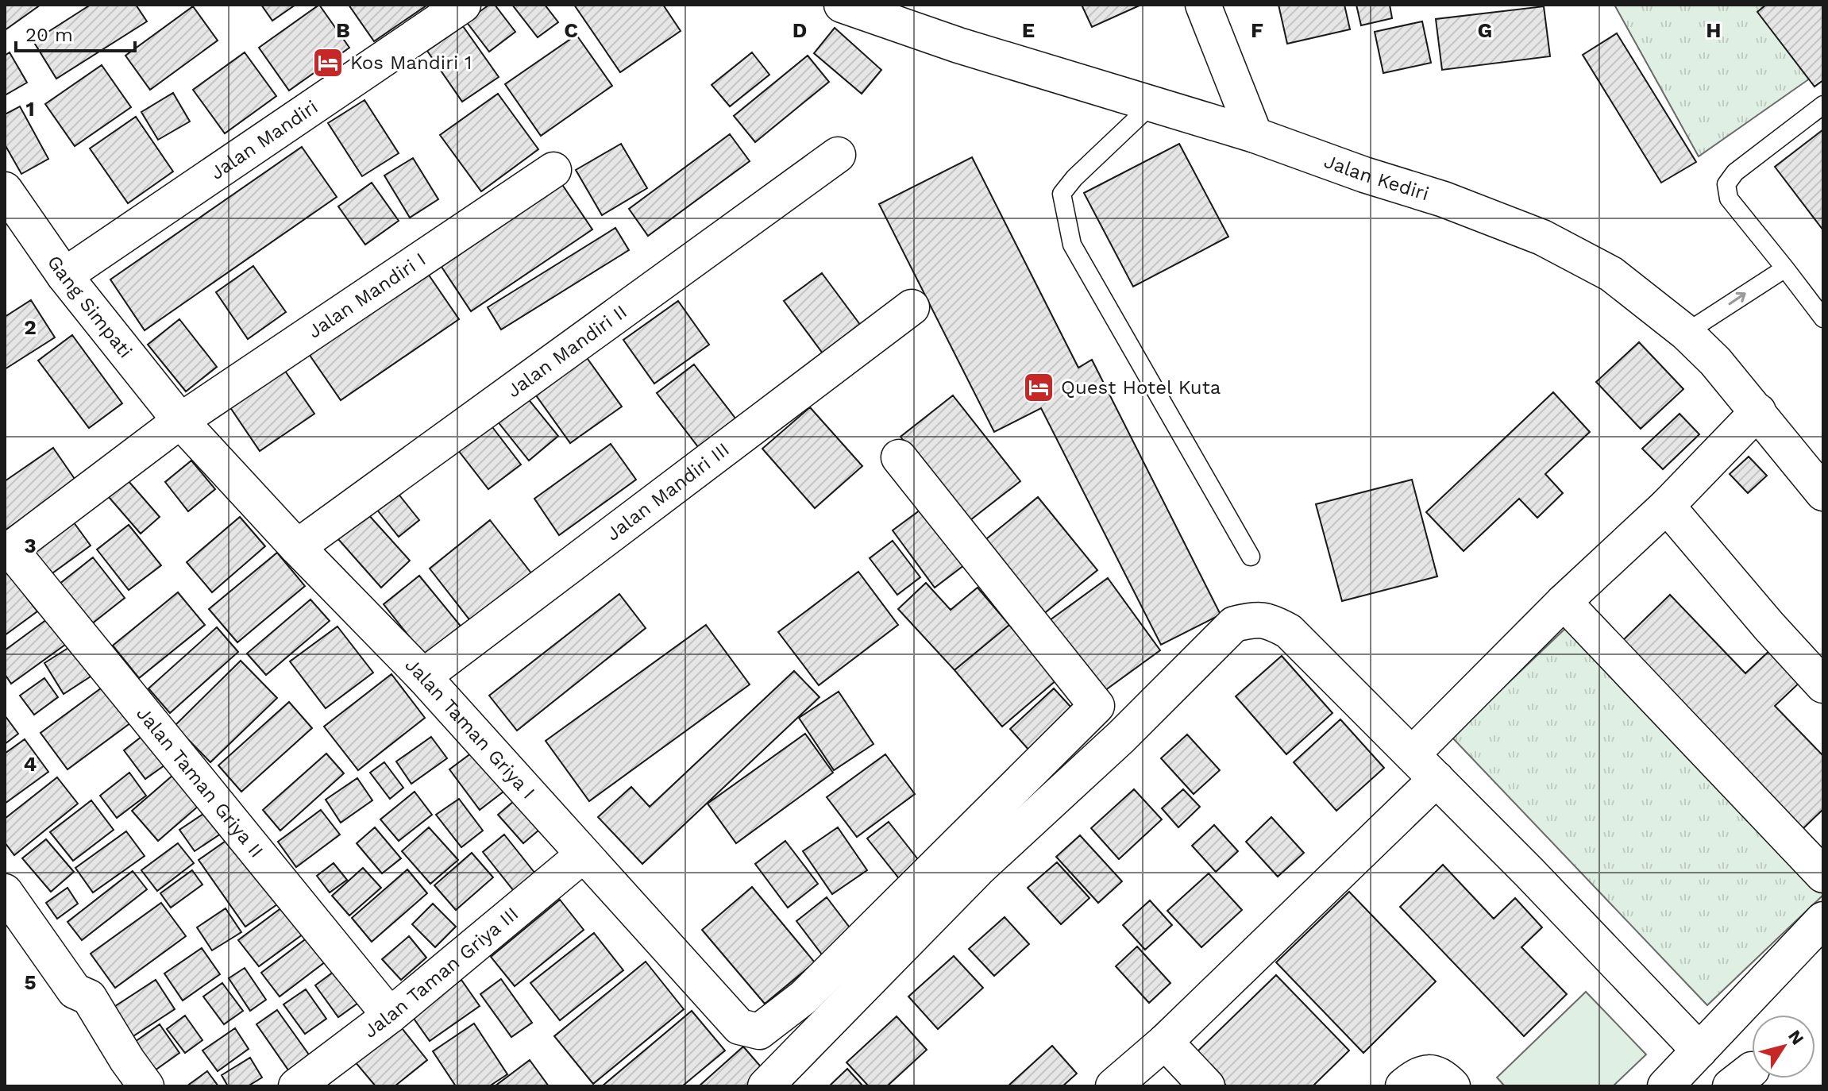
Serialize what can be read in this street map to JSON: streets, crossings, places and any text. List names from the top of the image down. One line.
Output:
{"streets":{"street":["Jalan Mandiri","Jalan Kediri","Jalan Mandiri I","Gang Simpati","Jalan Mandiri II","Jalan Mandiri III","Jalan Taman Griya I","Jalan Taman Griya II","Jalan Taman Griya III"]},"crossings":[["Jalan Mandiri","Gang Simpati"],["Jalan Mandiri I","Gang Simpati"],["Jalan Mandiri I","Jalan Taman Griya I"],["Jalan Mandiri I","Jalan Taman Griya II"],["Gang Simpati","Jalan Taman Griya I"],["Jalan Mandiri II","Jalan Taman Griya I"],["Jalan Mandiri III","Jalan Taman Griya I"],["Jalan Taman Griya I","Jalan Taman Griya III"],["Jalan Taman Griya II","Jalan Taman Griya III"]],"places":{"hotel":["Kos Mandiri 1","Quest Hotel Kuta"]},"scale_bar":"20 m","north":"top right","grid":{"columns":["B","C","D","E","F","G","H"],"rows":["1","2","3","4","5"]}}
